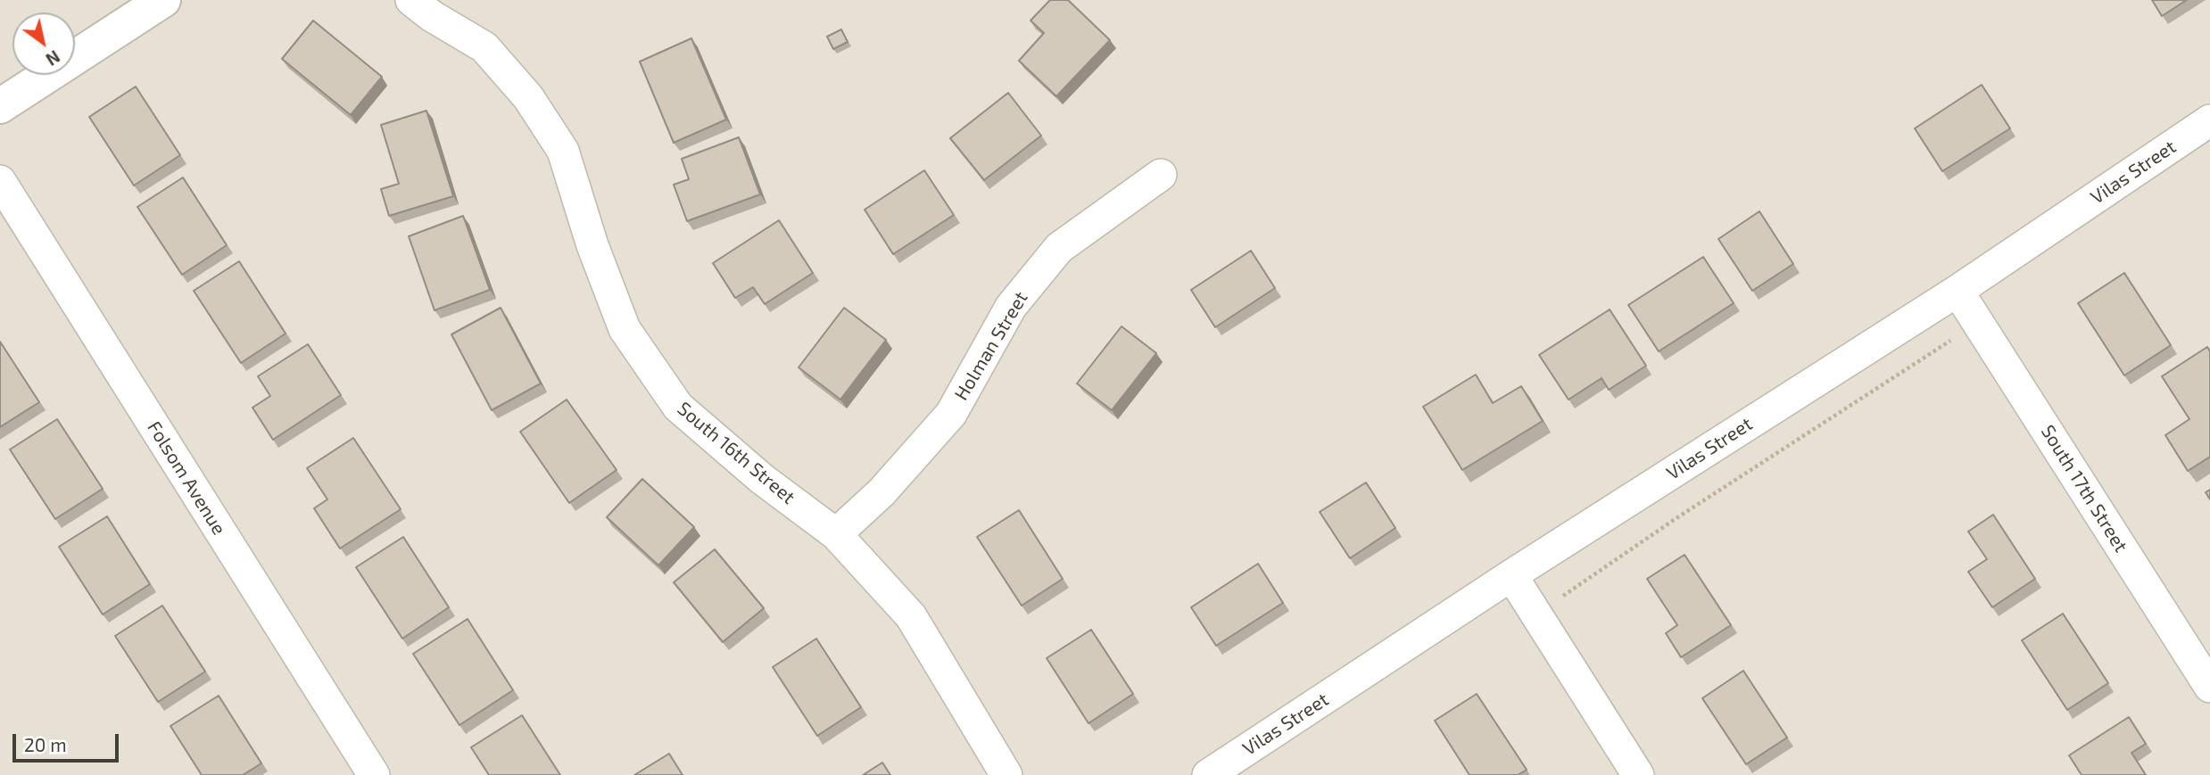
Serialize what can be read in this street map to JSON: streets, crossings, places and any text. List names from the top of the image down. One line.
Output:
{"streets":{"street":["Vilas Street","Holman Street","South 16th Street","Folsom Avenue","South 17th Street"]},"crossings":[["Vilas Street","South 17th Street"],["Holman Street","South 16th Street"]],"scale_bar":"20 m","north":"bottom right"}
